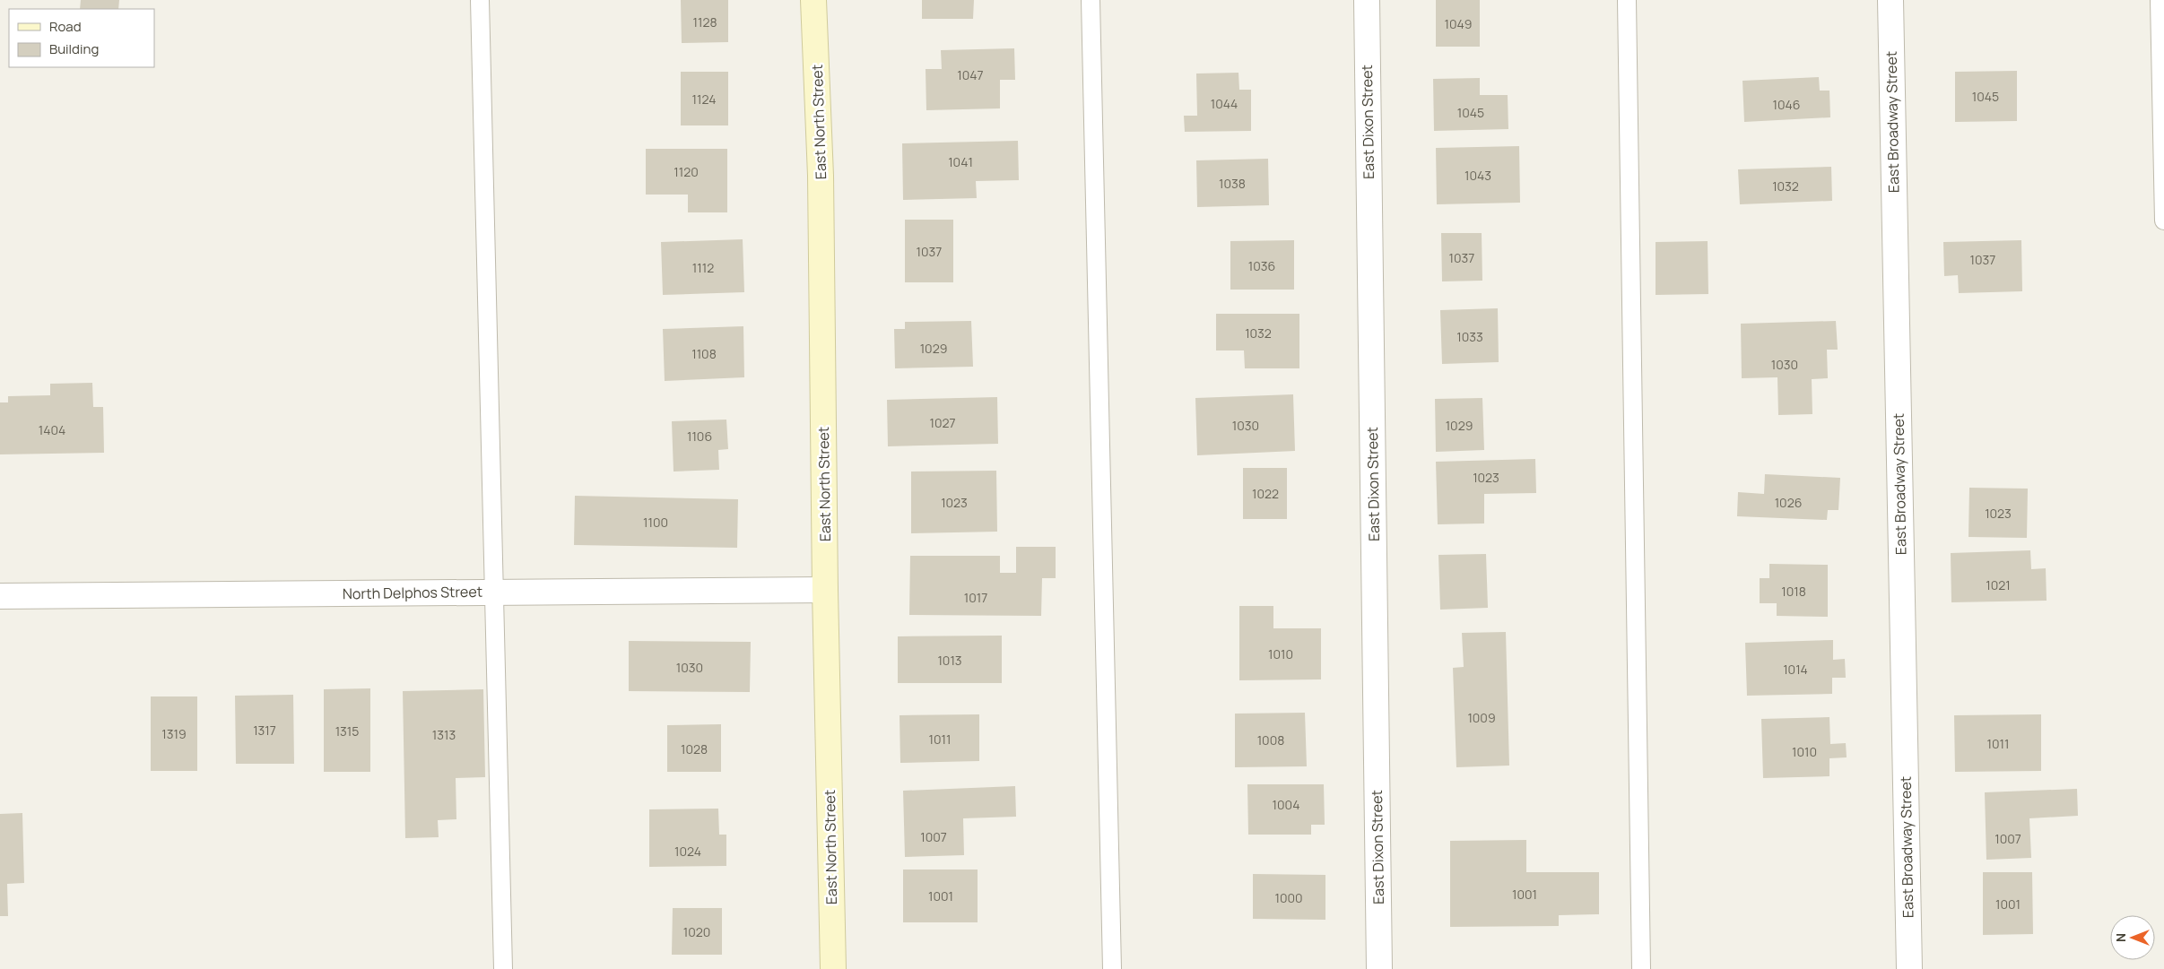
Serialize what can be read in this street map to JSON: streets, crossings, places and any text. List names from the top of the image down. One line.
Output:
{"streets":{"street":["East North Street","East Dixon Street","East Broadway Street","North Delphos Street"]},"crossings":[["East North Street","North Delphos Street"]],"house_numbers":["1128","1049","1047","1045","1124","1044","1046","1045","1041","1120","1043","1038","1032","1037","1037","1037","1036","1112","1032","1033","1029","1108","1030","1027","1030","1029","1404","1106","1023","1022","1023","1026","1023","1100","1021","1018","1017","1010","1013","1030","1014","1009","1317","1315","1319","1313","1011","1008","1011","1028","1010","1004","1007","1007","1024","1001","1001","1000","1001","1020"],"legend":["Road","Building"],"north":"left"}
